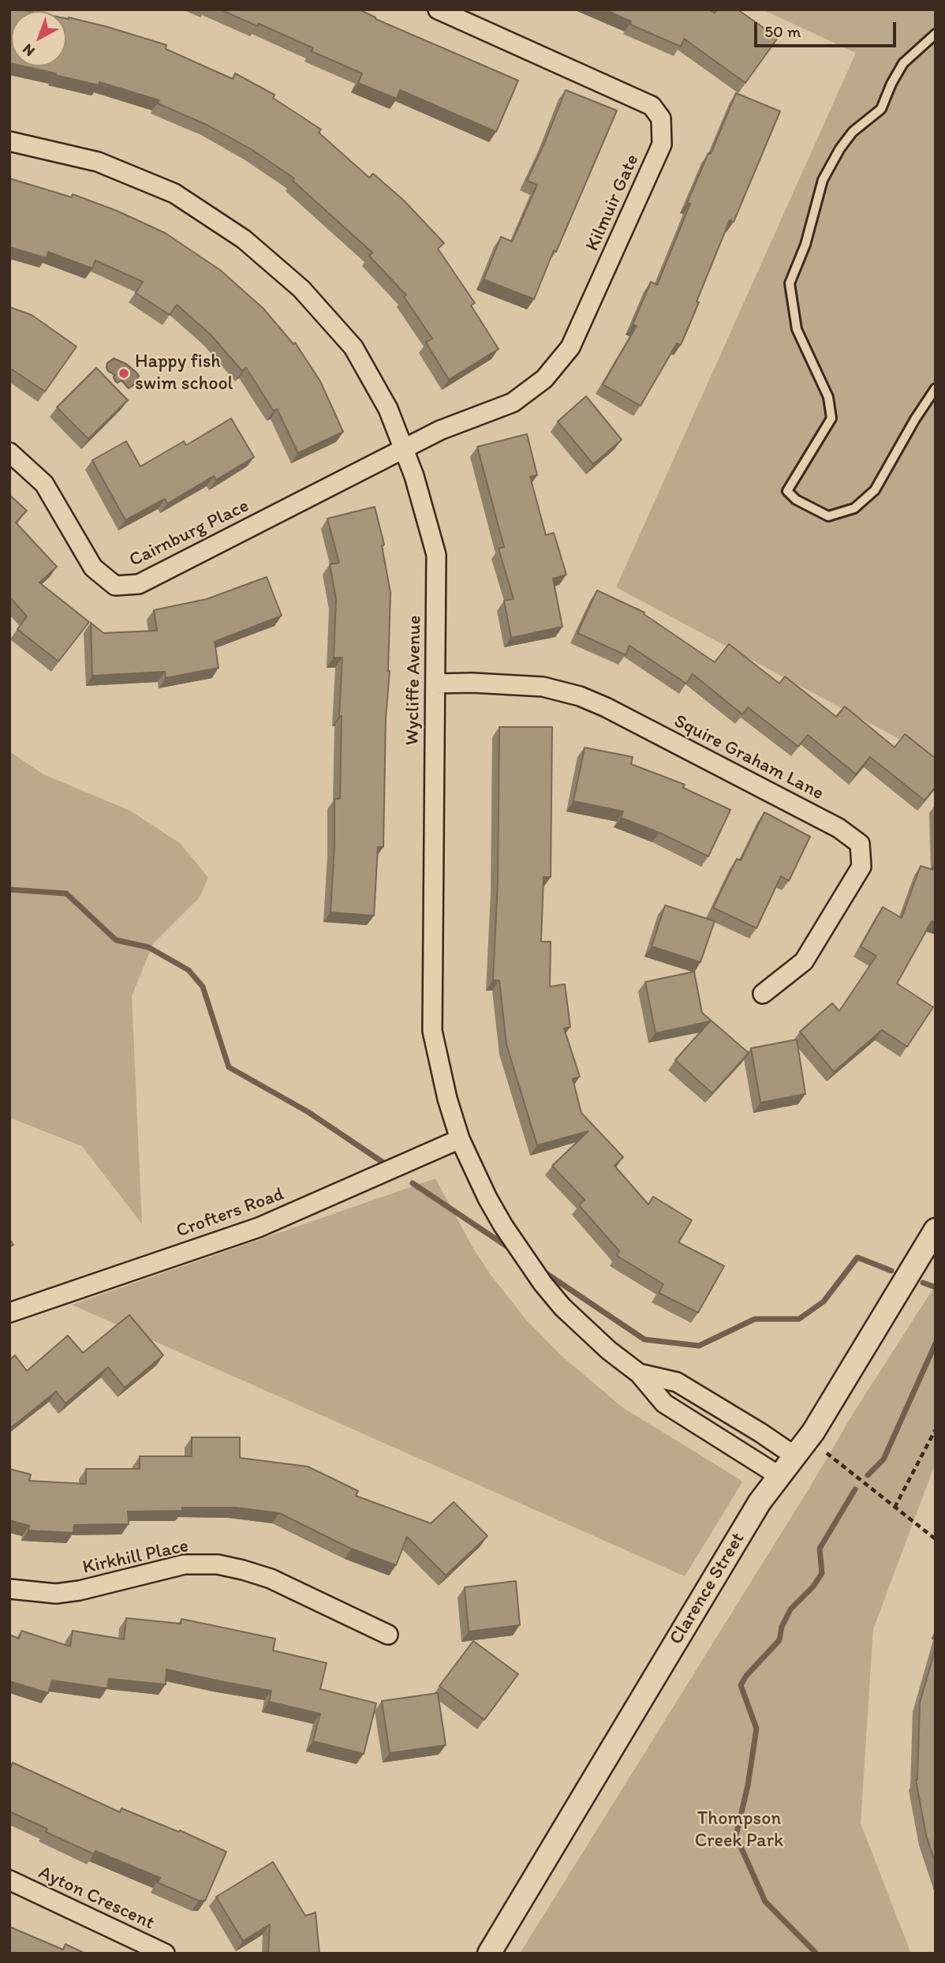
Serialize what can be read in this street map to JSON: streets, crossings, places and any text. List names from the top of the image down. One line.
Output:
{"streets":{"street":["Kilmuir Gate","Cairnburg Place","Wycliffe Avenue","Squire Graham Lane","Crofters Road","Kirkhill Place","Clarence Street","Ayton Crescent"]},"crossings":[["Kilmuir Gate","Cairnburg Place"],["Kilmuir Gate","Wycliffe Avenue"],["Cairnburg Place","Wycliffe Avenue"],["Wycliffe Avenue","Squire Graham Lane"],["Wycliffe Avenue","Crofters Road"],["Wycliffe Avenue","Clarence Street"]],"parks":["Thompson Creek Park"],"places":["Happy fish swim school"],"scale_bar":"50 m","north":"bottom left"}
